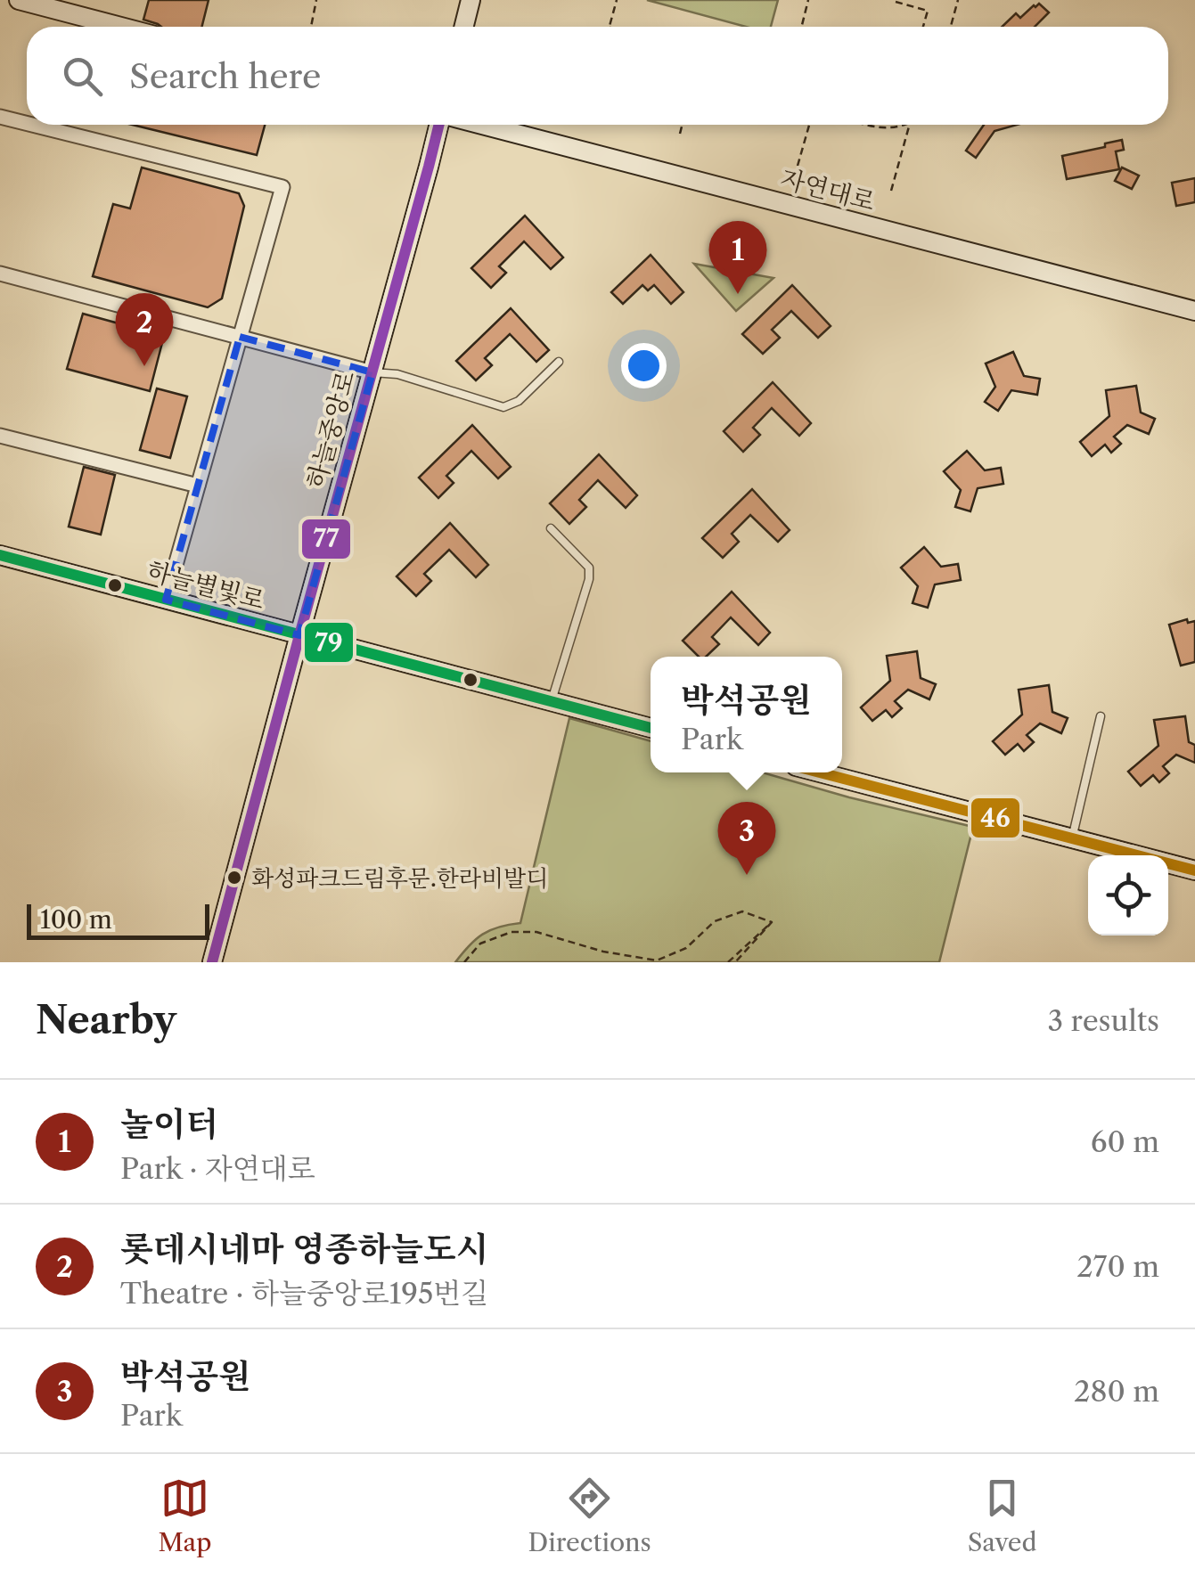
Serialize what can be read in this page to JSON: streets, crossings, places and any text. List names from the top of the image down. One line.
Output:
{"streets":{"street":["자연대로","하늘중앙로","하늘별빛로"]},"crossings":[["하늘중앙로","하늘별빛로"]],"places":["화성파크드림후문.한라비발디"],"lines":["transit line 77","transit line 79","transit line 46"],"scale_bar":"100 m","page":{"search":"Search here","pins":["1","2","3"],"popup":["박석공원","Park"],"scale":"100 m","heading":["Nearby","3 results"],"list":[{"mark":"1","name":"놀이터","note":"Park · 자연대로","value":"60 m"},{"mark":"2","name":"롯데시네마 영종하늘도시","note":"Theatre · 하늘중앙로195번길","value":"270 m"},{"mark":"3","name":"박석공원","note":"Park","value":"280 m"}],"nav":["Map","Directions","Saved"]}}
